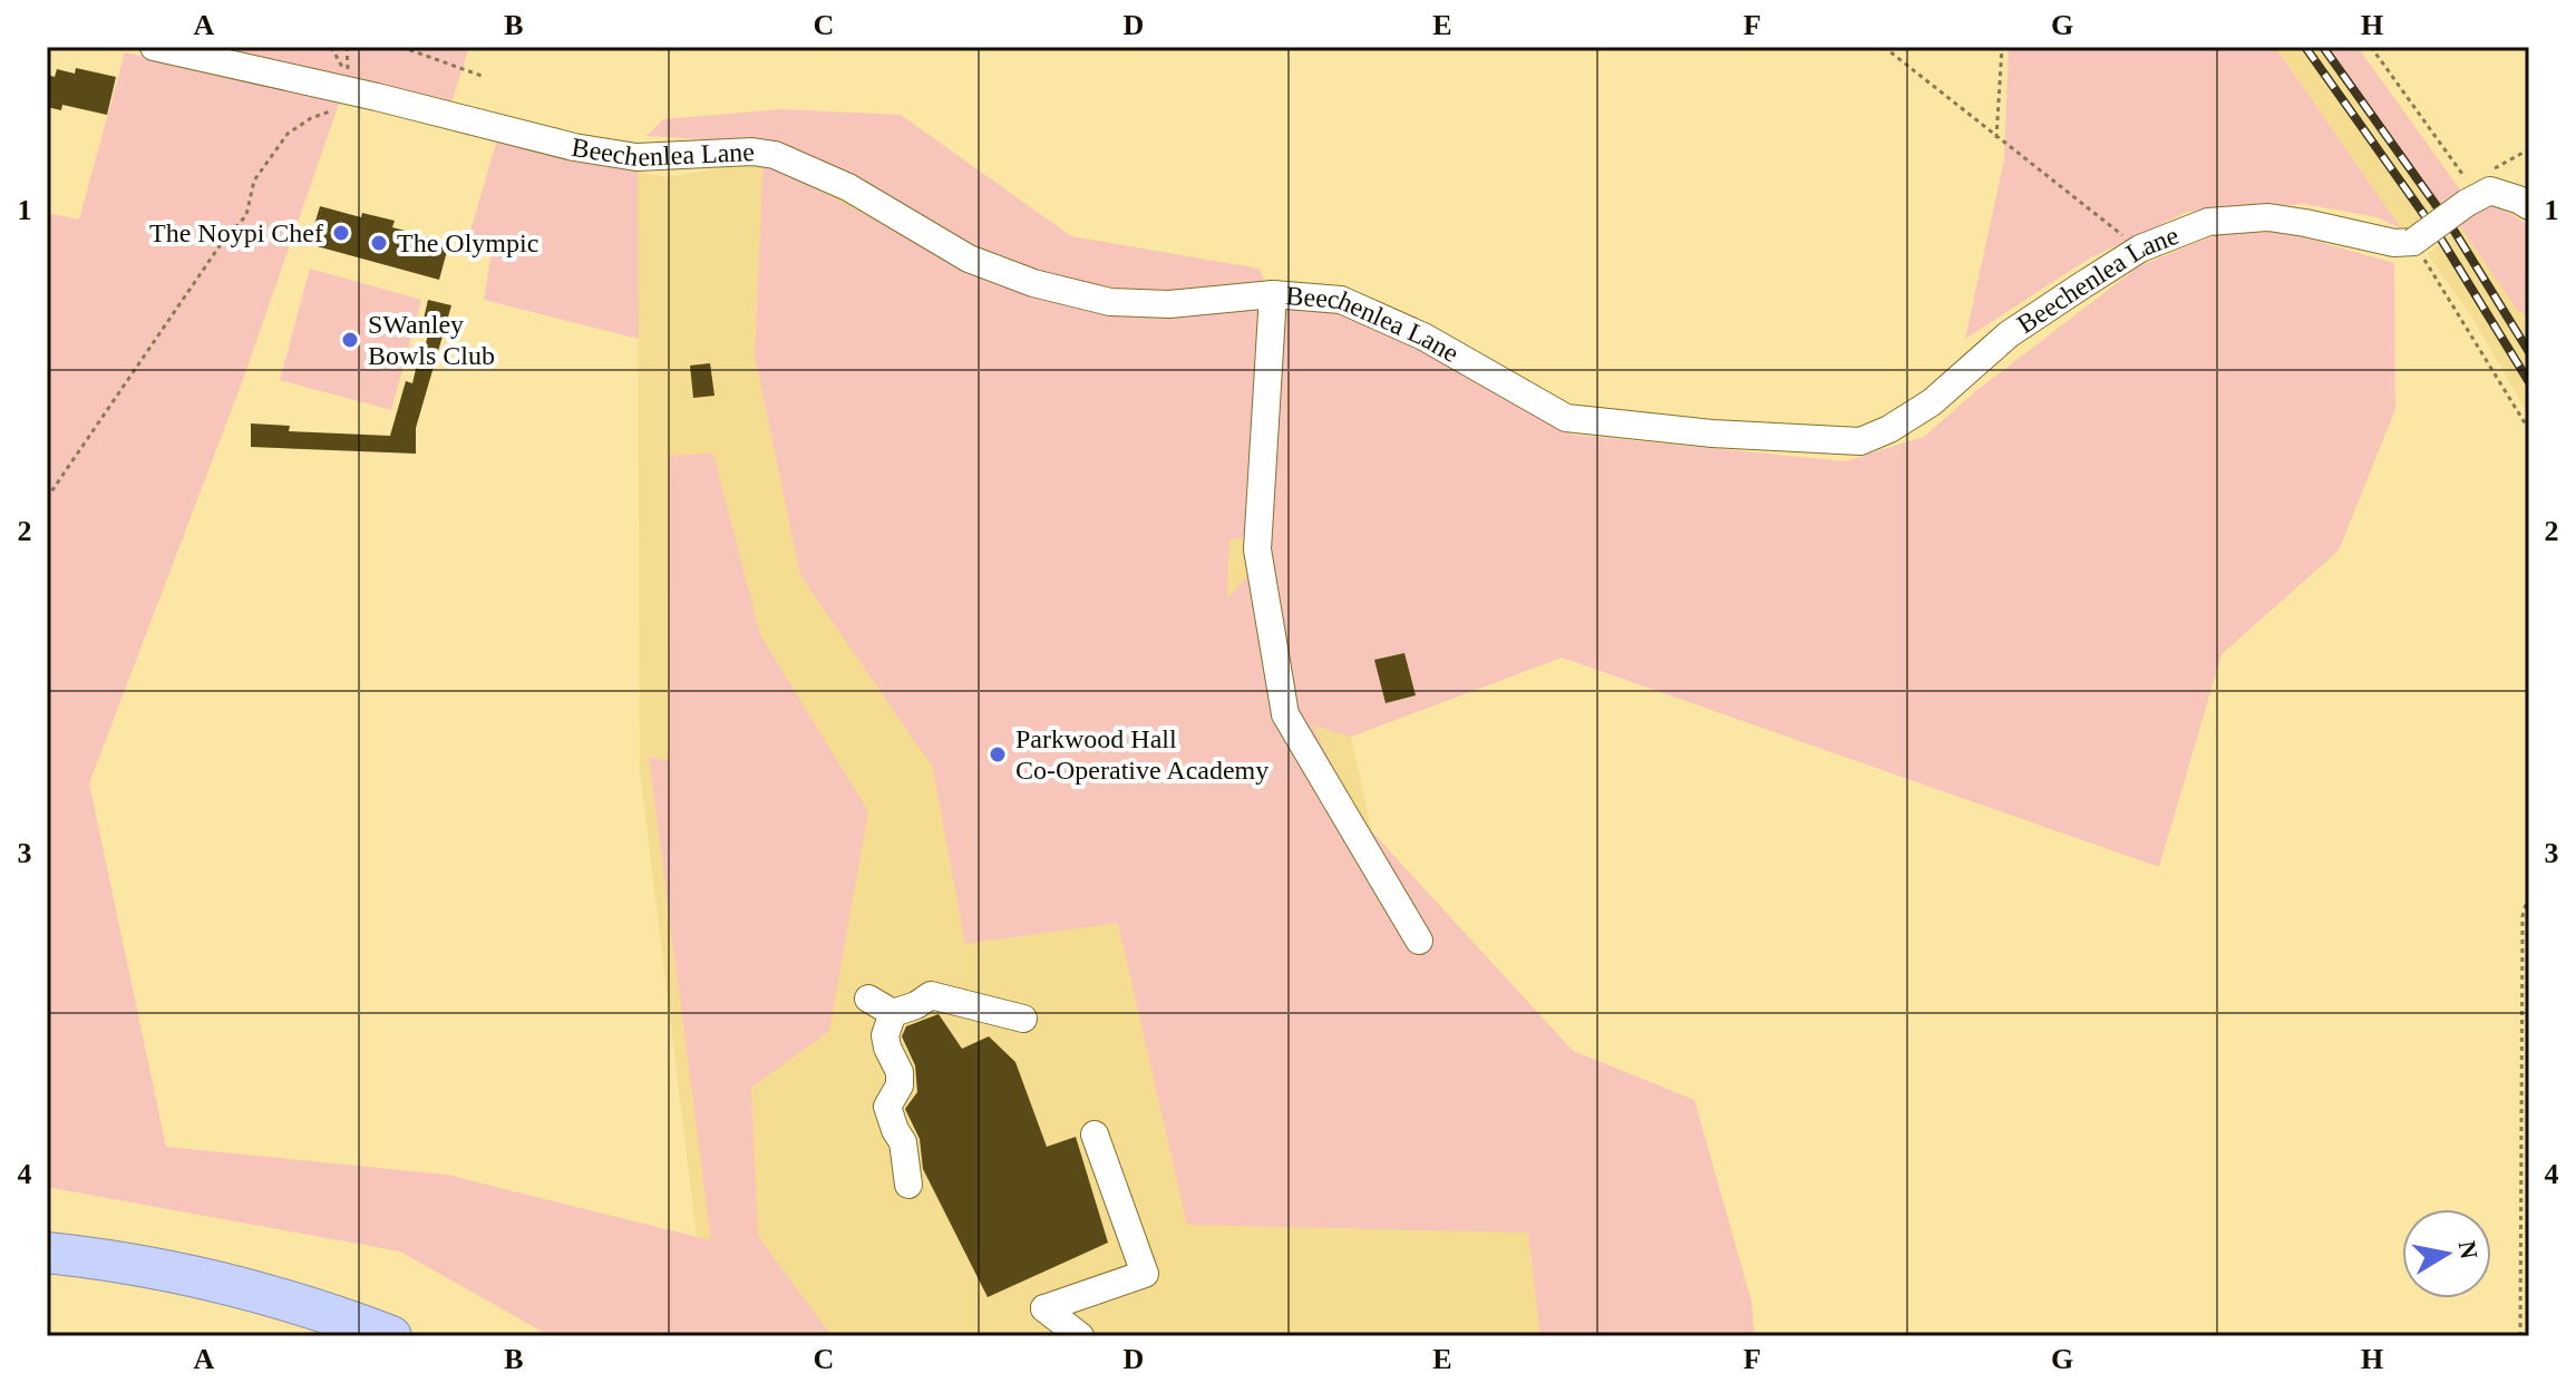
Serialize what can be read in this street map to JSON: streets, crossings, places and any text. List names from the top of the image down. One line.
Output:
{"streets":{"street":["Beechenlea Lane"]},"places":["The Noypi Chef","The Olympic","SWanley Bowls Club","Parkwood Hall Co-Operative Academy"],"north":"right","grid":{"columns":["A","B","C","D","E","F","G","H"],"rows":["1","2","3","4"]}}
